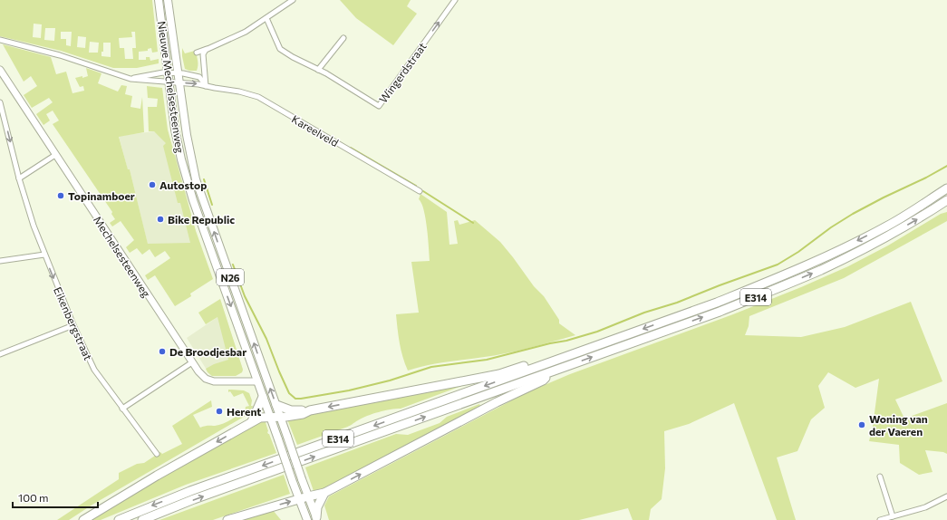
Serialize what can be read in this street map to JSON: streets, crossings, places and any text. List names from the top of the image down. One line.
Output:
{"streets":{"highway":["E314"],"main road":["Nieuwe Mechelsesteenweg","N26"],"street":["Wingerdstraat","Kareelveld","Mechelsesteenweg","Eikenbergstraat"]},"crossings":[["Nieuwe Mechelsesteenweg","Kareelveld"],["Nieuwe Mechelsesteenweg","Mechelsesteenweg"],["Nieuwe Mechelsesteenweg","N26"]],"one_way":["Eikenbergstraat"],"places":["Autostop","Topinamboer","Bike Republic","De Broodjesbar","Herent","Woning van der Vaeren"],"scale_bar":"100 m"}
